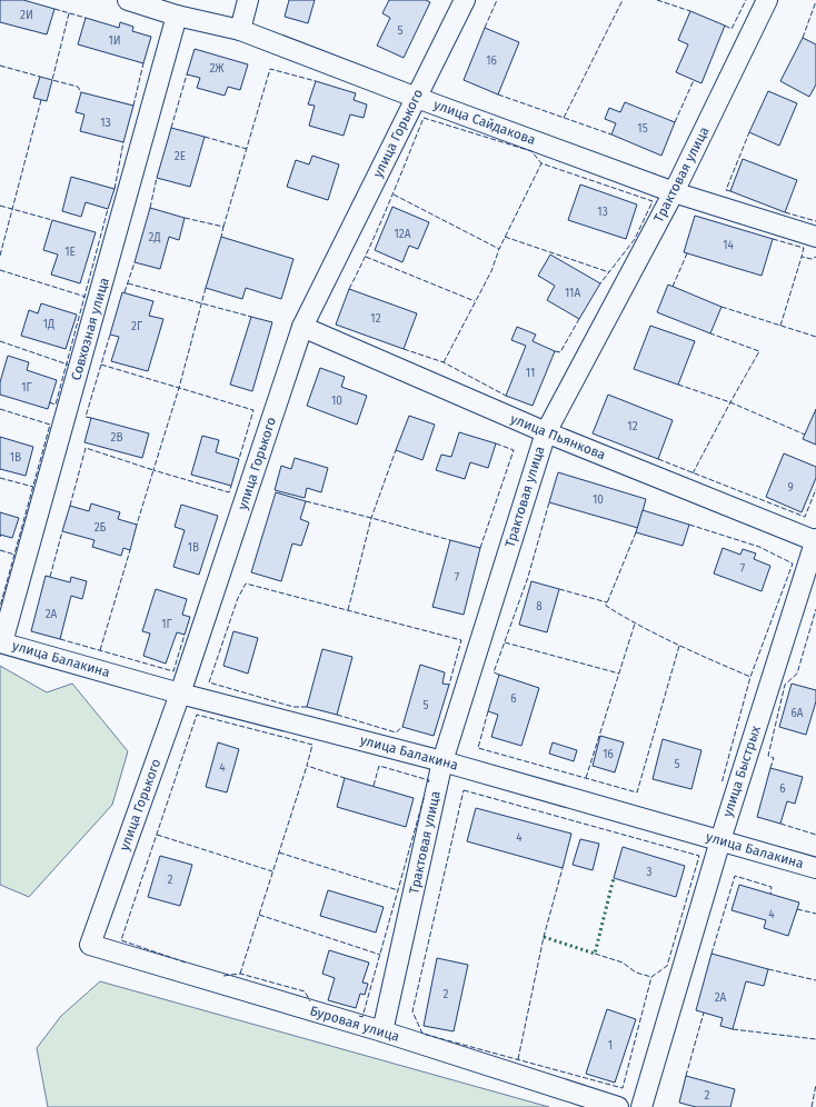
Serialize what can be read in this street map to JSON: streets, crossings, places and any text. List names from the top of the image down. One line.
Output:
{"streets":{"street":["улица Сайдакова","улица Горького","Трактовая улица","Совхозная улица","улица Пьянкова","улица Балакина","улица Быстрых","Буровая улица"]},"crossings":[["улица Сайдакова","улица Горького"],["улица Сайдакова","Трактовая улица"],["улица Сайдакова","Совхозная улица"],["улица Горького","улица Пьянкова"],["улица Горького","улица Балакина"],["улица Горького","Буровая улица"],["Трактовая улица","улица Пьянкова"],["Трактовая улица","улица Балакина"],["Трактовая улица","Буровая улица"],["Совхозная улица","улица Балакина"],["улица Пьянкова","улица Быстрых"],["улица Балакина","улица Быстрых"]],"house_numbers":["2И","5","1И","16","2Ж","1З","15","2Е","13","12А","2Д","14","1Е","11А","12","1Д","2Г","11","1Г","10","12","2В","1В","9","10","2Б","1В","7","7","8","2А","1Г","6","5","6А","16","5","4","6","4","3","2","4","2","2А","1","2"]}
